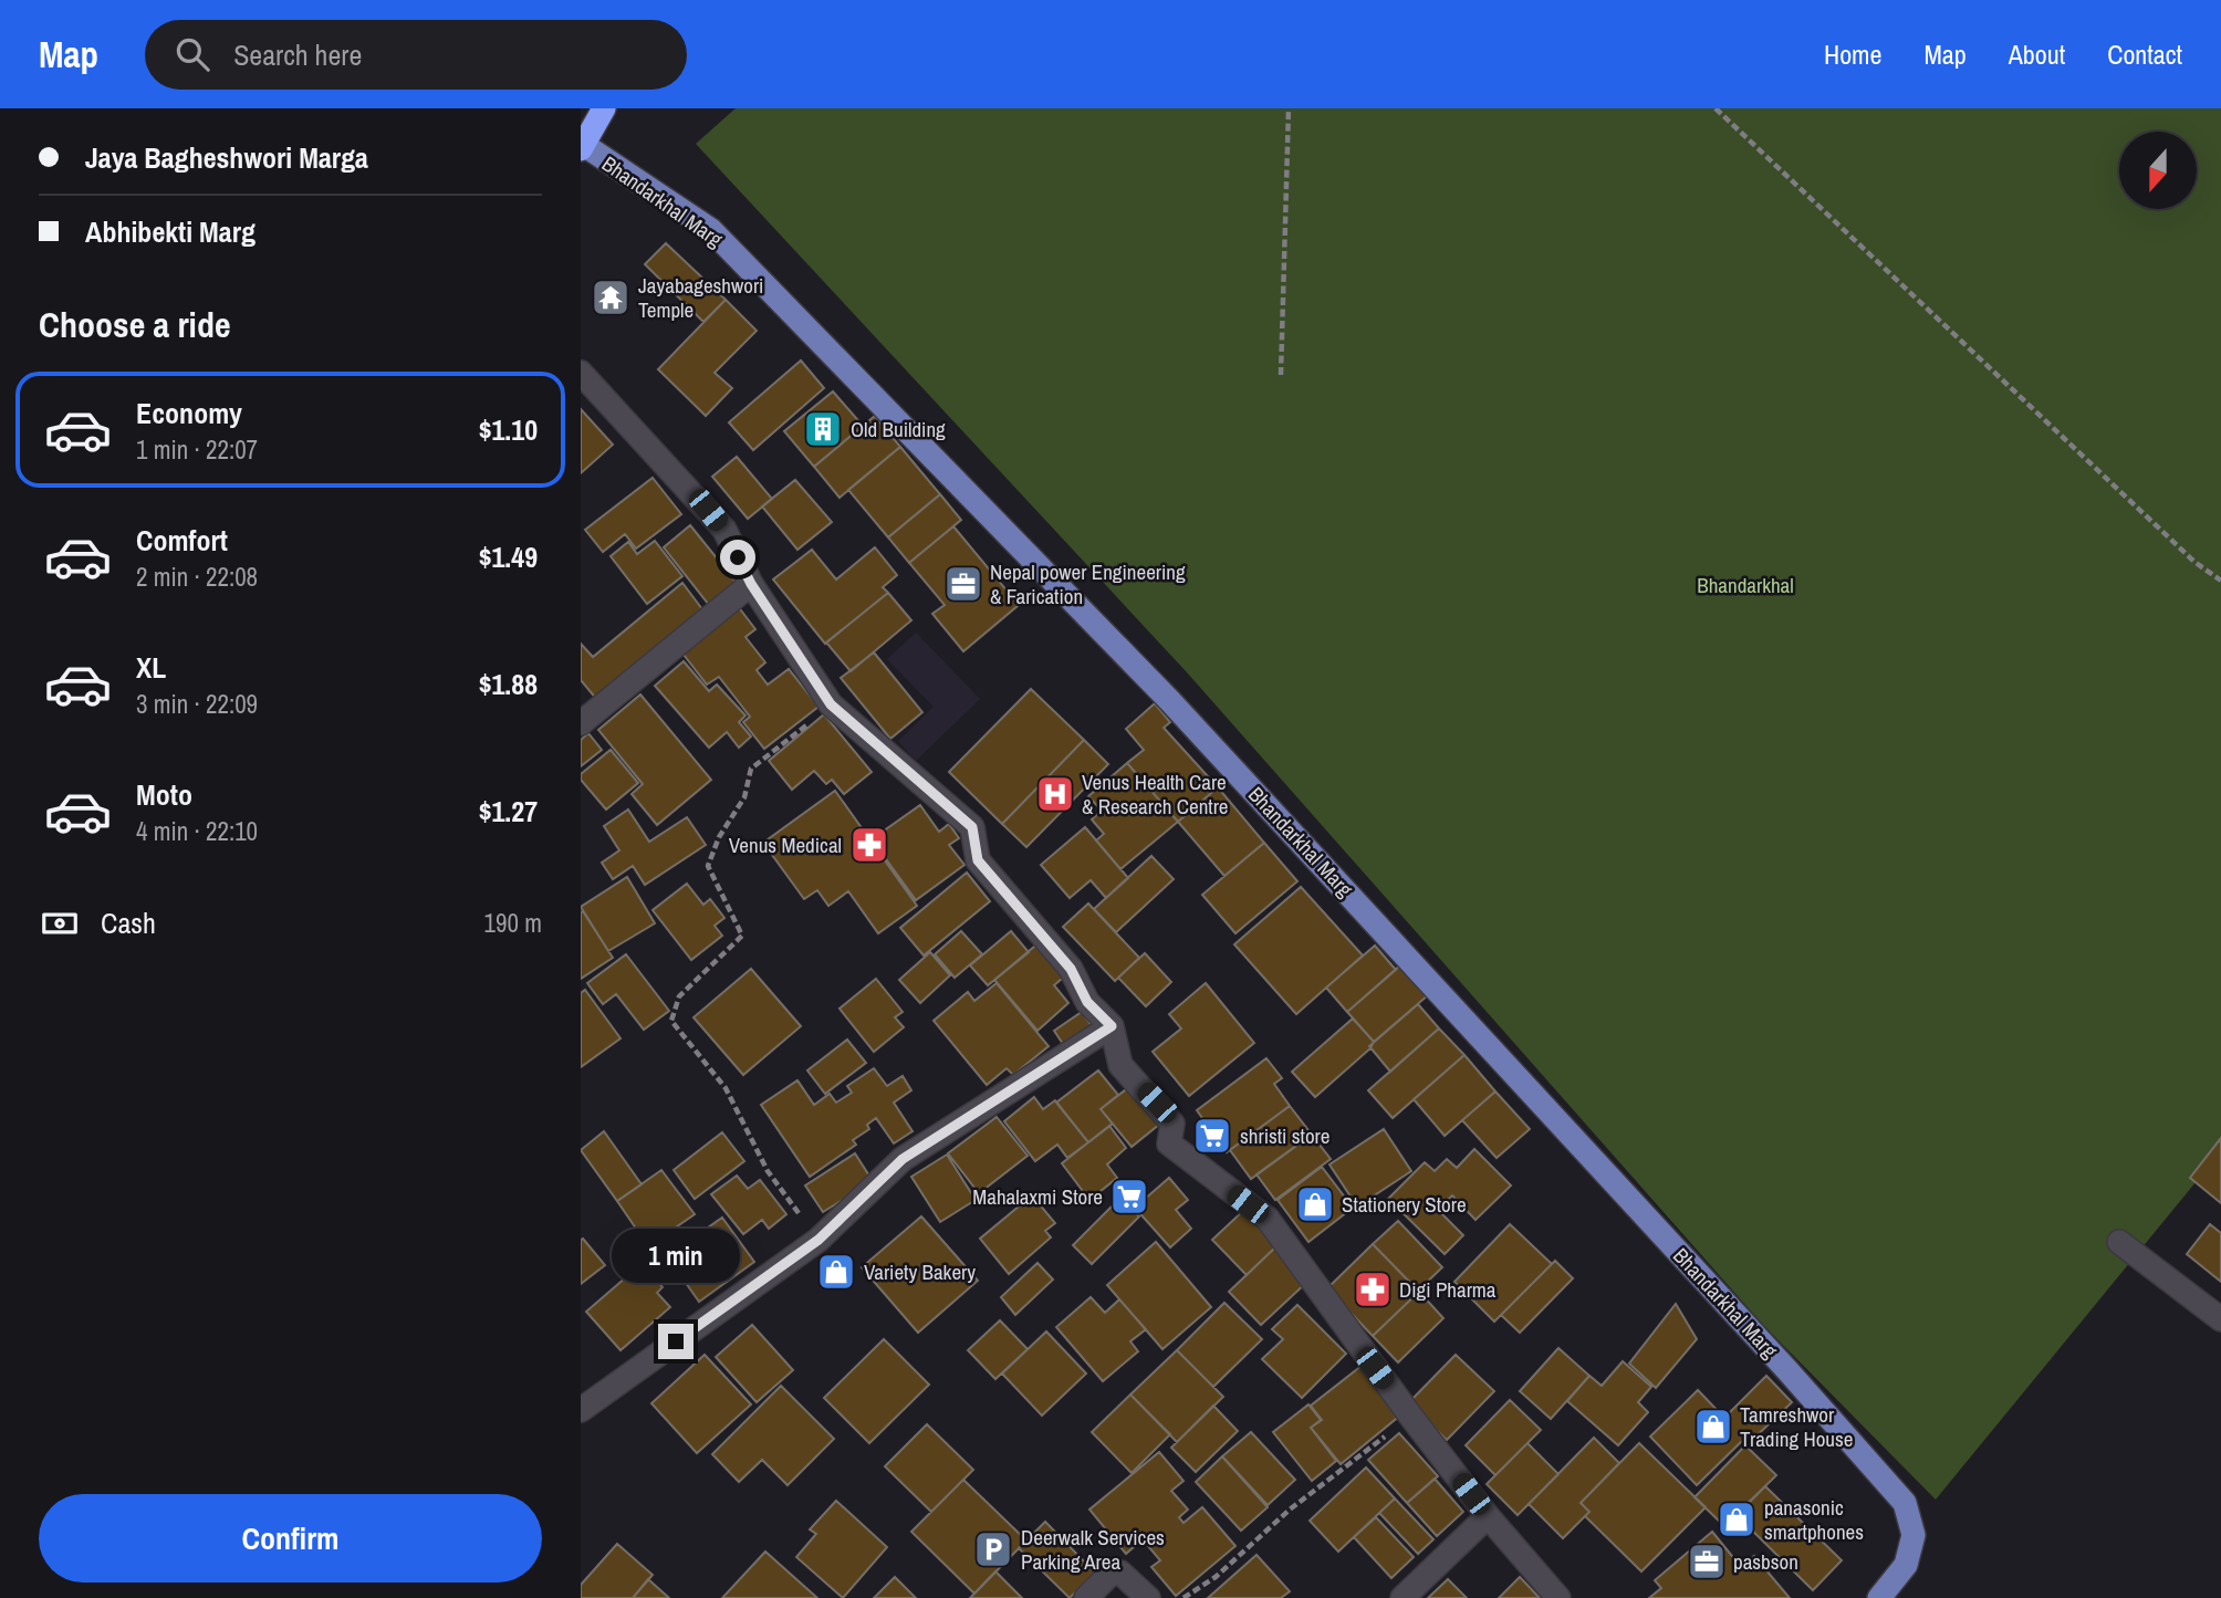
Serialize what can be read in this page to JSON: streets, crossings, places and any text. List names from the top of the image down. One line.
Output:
{"streets":{"main road":["Bhandarkhal Marg"]},"parks":["Bhandarkhal"],"places":{"temple":["Jayabageshwori Temple"],"building":["Old Building"],"office":["Nepal power Engineering & Farication","pasbson"],"hospital":["Venus Health Care & Research Centre"],"pharmacy":["Venus Medical","Digi Pharma"],"supermarket":["shristi store","Mahalaxmi Store"],"shop":["Stationery Store","Variety Bakery","Tamreshwor Trading House","panasonic smartphones"],"parking":["Deerwalk Services Parking Area"]},"north":"bottom","page":{"header":"Map","search":"Search here","nav":["Home","Map","About","Contact"],"banner":["Jaya Bagheshwori Marga","Abhibekti Marg"],"heading":"Choose a ride","list":[{"name":"Economy","note":"1 min · 22:07","value":"$1.10"},{"name":"Comfort","note":"2 min · 22:08","value":"$1.49"},{"name":"XL","note":"3 min · 22:09","value":"$1.88"},{"name":"Moto","note":"4 min · 22:10","value":"$1.27"}],"pay":["Cash","190 m"],"bubble":"1 min","buttons":"Confirm"}}
